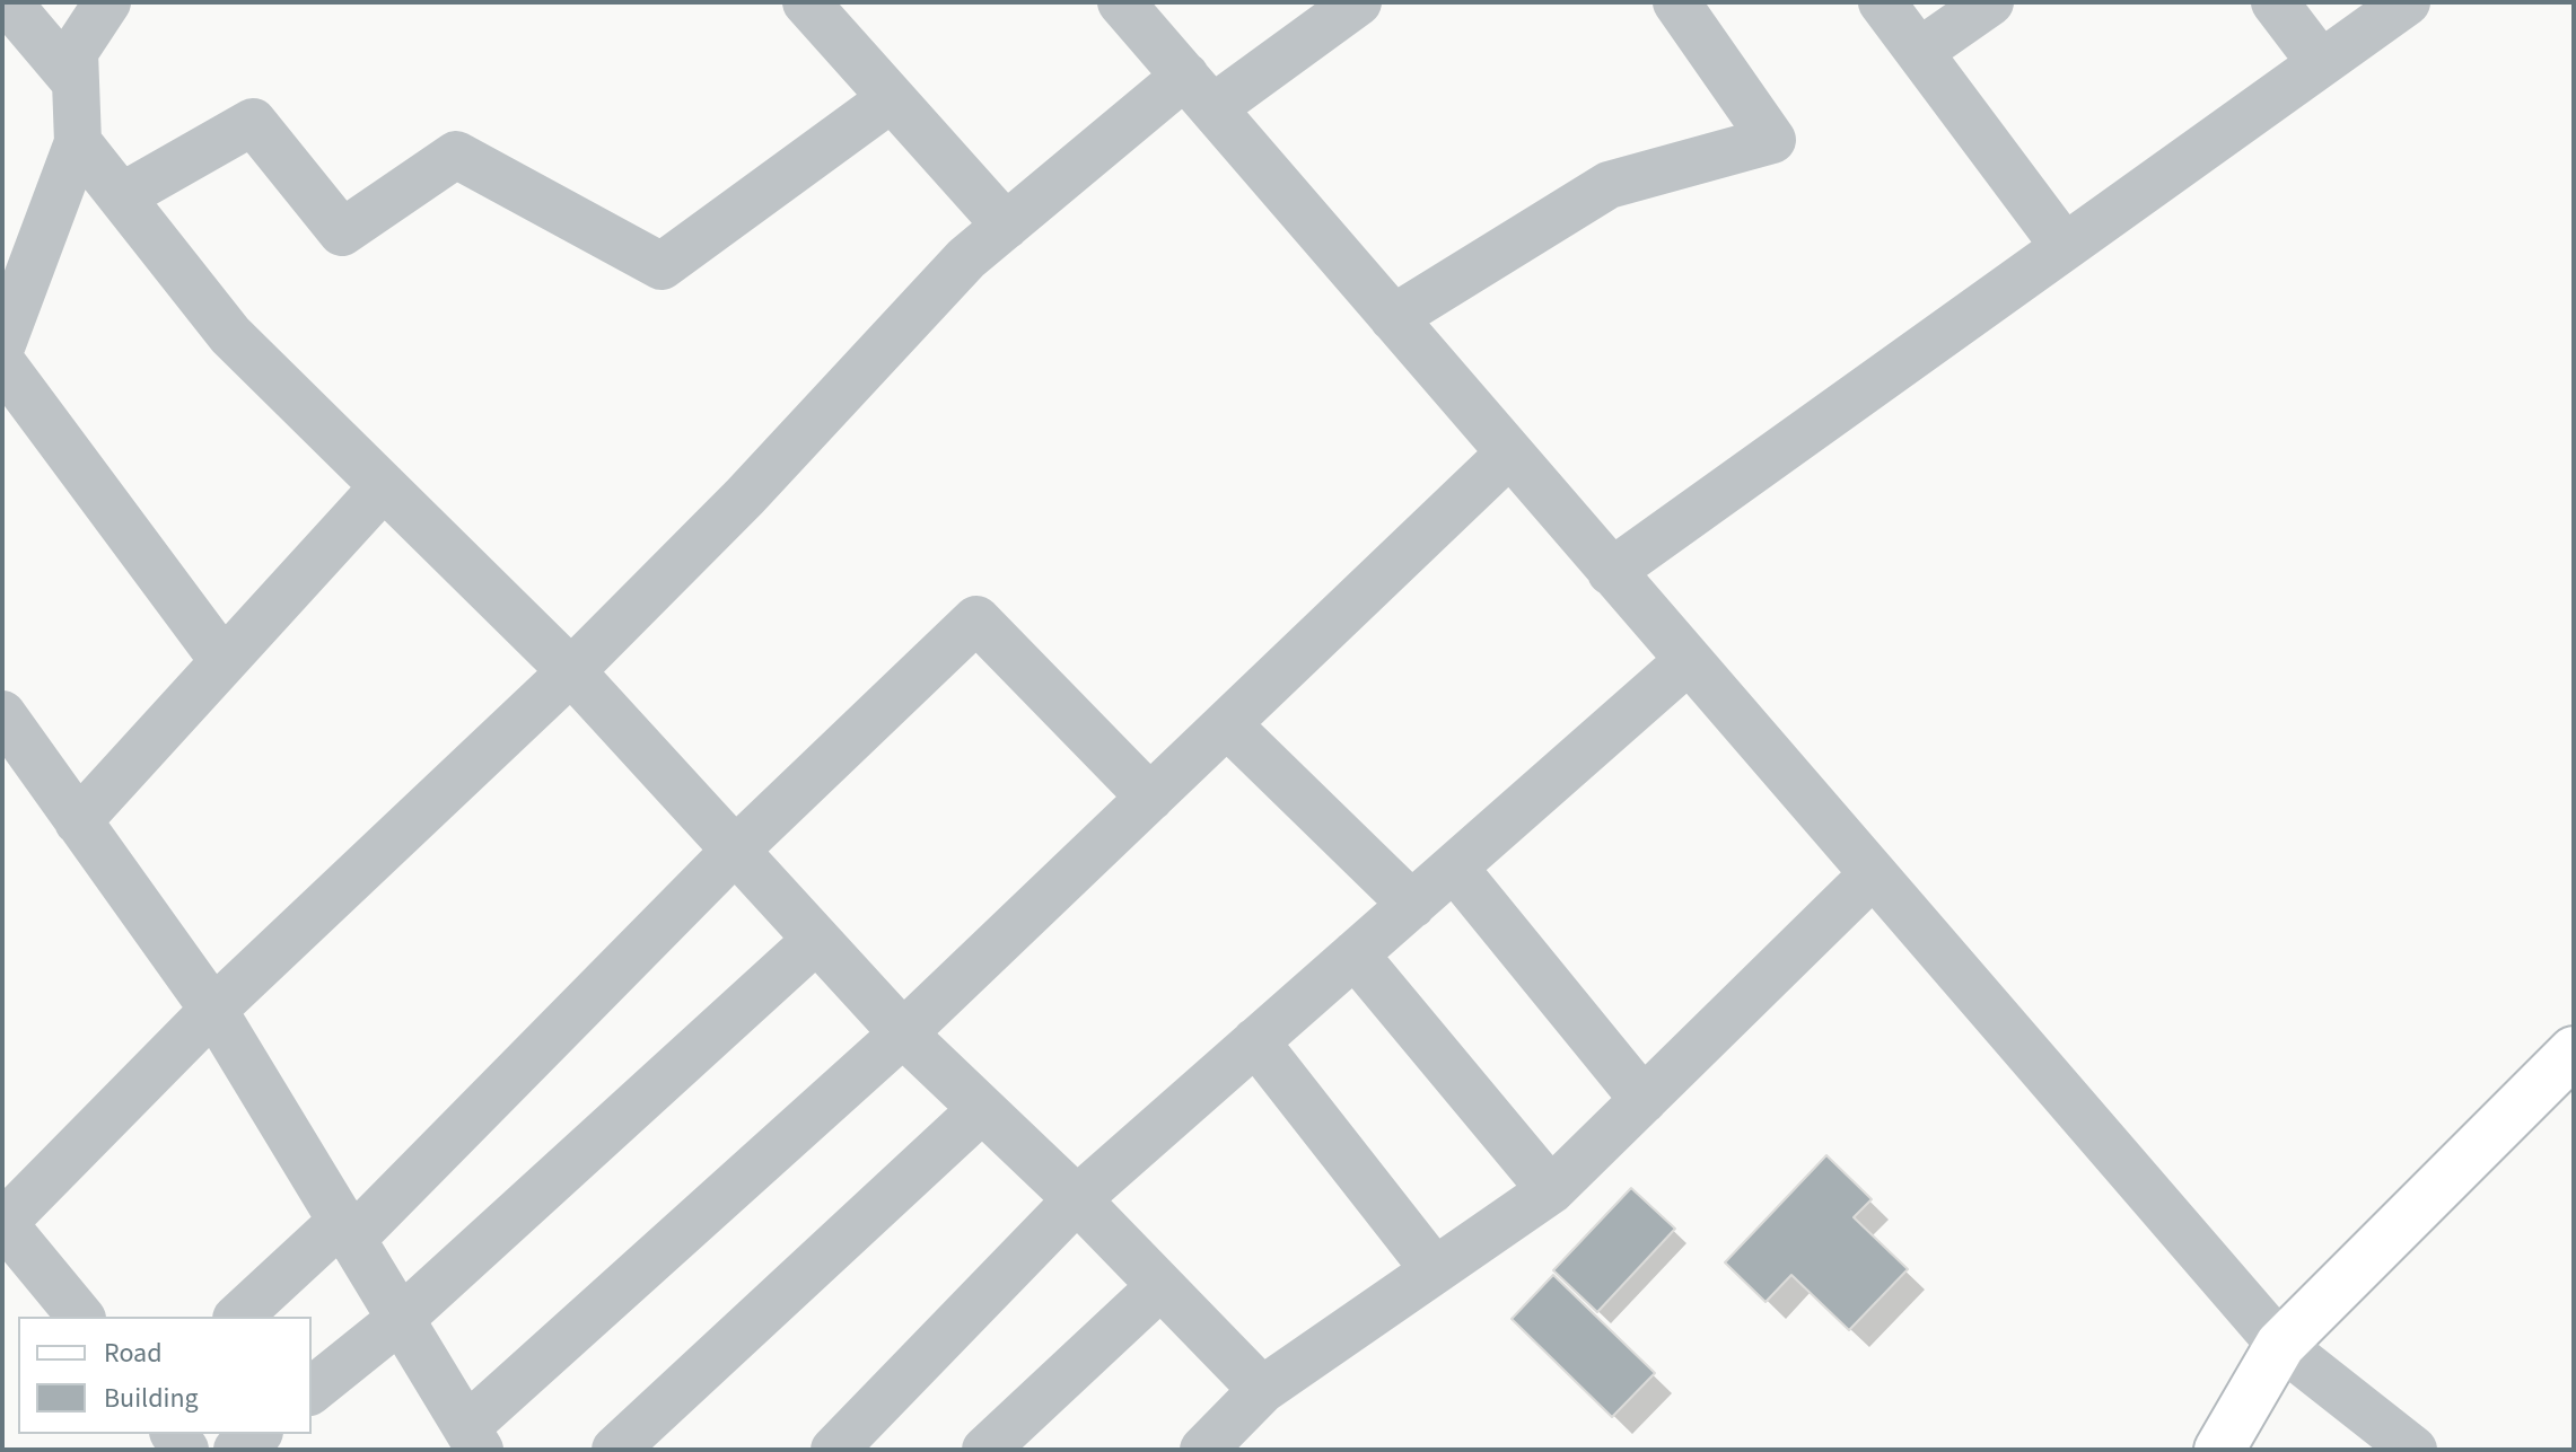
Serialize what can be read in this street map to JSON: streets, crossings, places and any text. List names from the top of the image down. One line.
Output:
{"legend":["Road","Building"]}
